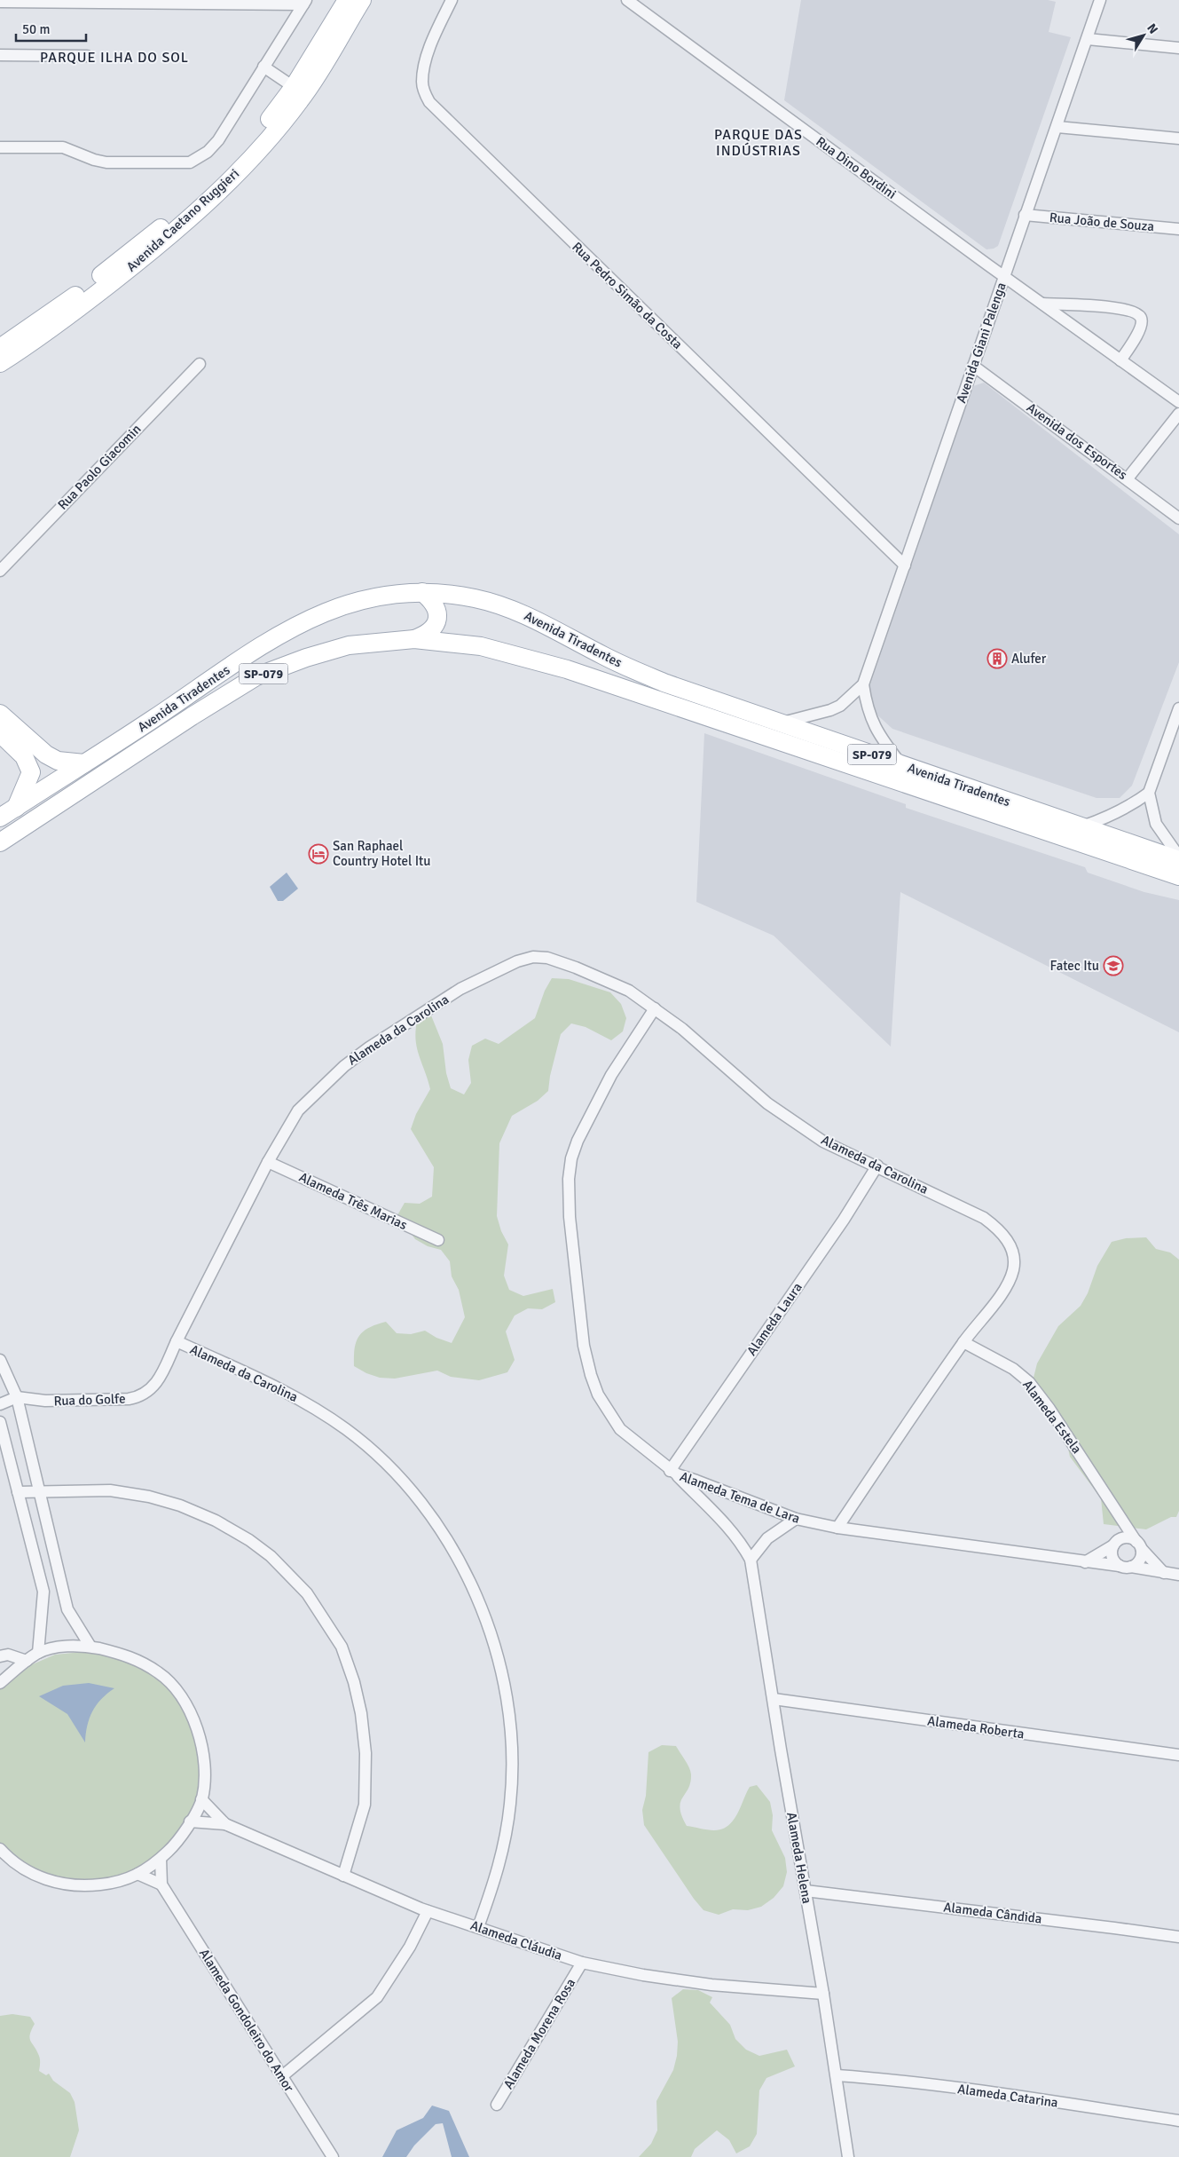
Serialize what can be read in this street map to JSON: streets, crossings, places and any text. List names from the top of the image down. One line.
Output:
{"streets":{"main road":["Avenida Caetano Ruggieri","Avenida Tiradentes","SP-079"],"street":["Rua Dino Bordini","Rua João de Souza","Rua Pedro Simão da Costa","Avenida Giani Palenga","Avenida dos Esportes","Rua Paolo Giacomin","Alameda da Carolina","Alameda Três Marias","Alameda Laura","Rua do Golfe","Alameda Estela","Alameda Tema de Lara","Alameda Roberta","Alameda Helena","Alameda Cândida","Alameda Cláudia","Alameda Gondoleiro do Amor","Alameda Morena Rosa","Alameda Catarina"]},"crossings":[["Rua Dino Bordini","Avenida Giani Palenga"],["Rua João de Souza","Avenida Giani Palenga"],["Rua Pedro Simão da Costa","Avenida Giani Palenga"],["Avenida Giani Palenga","Avenida dos Esportes"],["Alameda da Carolina","Alameda Três Marias"],["Alameda da Carolina","Alameda Laura"],["Alameda da Carolina","Rua do Golfe"],["Alameda da Carolina","Alameda Estela"],["Alameda da Carolina","Alameda Tema de Lara"],["Alameda da Carolina","Alameda Cláudia"],["Alameda Laura","Alameda Tema de Lara"],["Alameda Laura","Alameda Helena"],["Alameda Estela","Alameda Tema de Lara"],["Alameda Tema de Lara","Alameda Helena"],["Alameda Roberta","Alameda Helena"],["Alameda Helena","Alameda Cândida"],["Alameda Helena","Alameda Cláudia"],["Alameda Helena","Alameda Catarina"],["Alameda Cláudia","Alameda Morena Rosa"]],"districts":["PARQUE ILHA DO SOL","PARQUE DAS INDÚSTRIAS"],"places":{"building":["Alufer"],"hotel":["San Raphael Country Hotel Itu"],"school or university":["Fatec Itu"]},"scale_bar":"50 m","north":"top right"}
